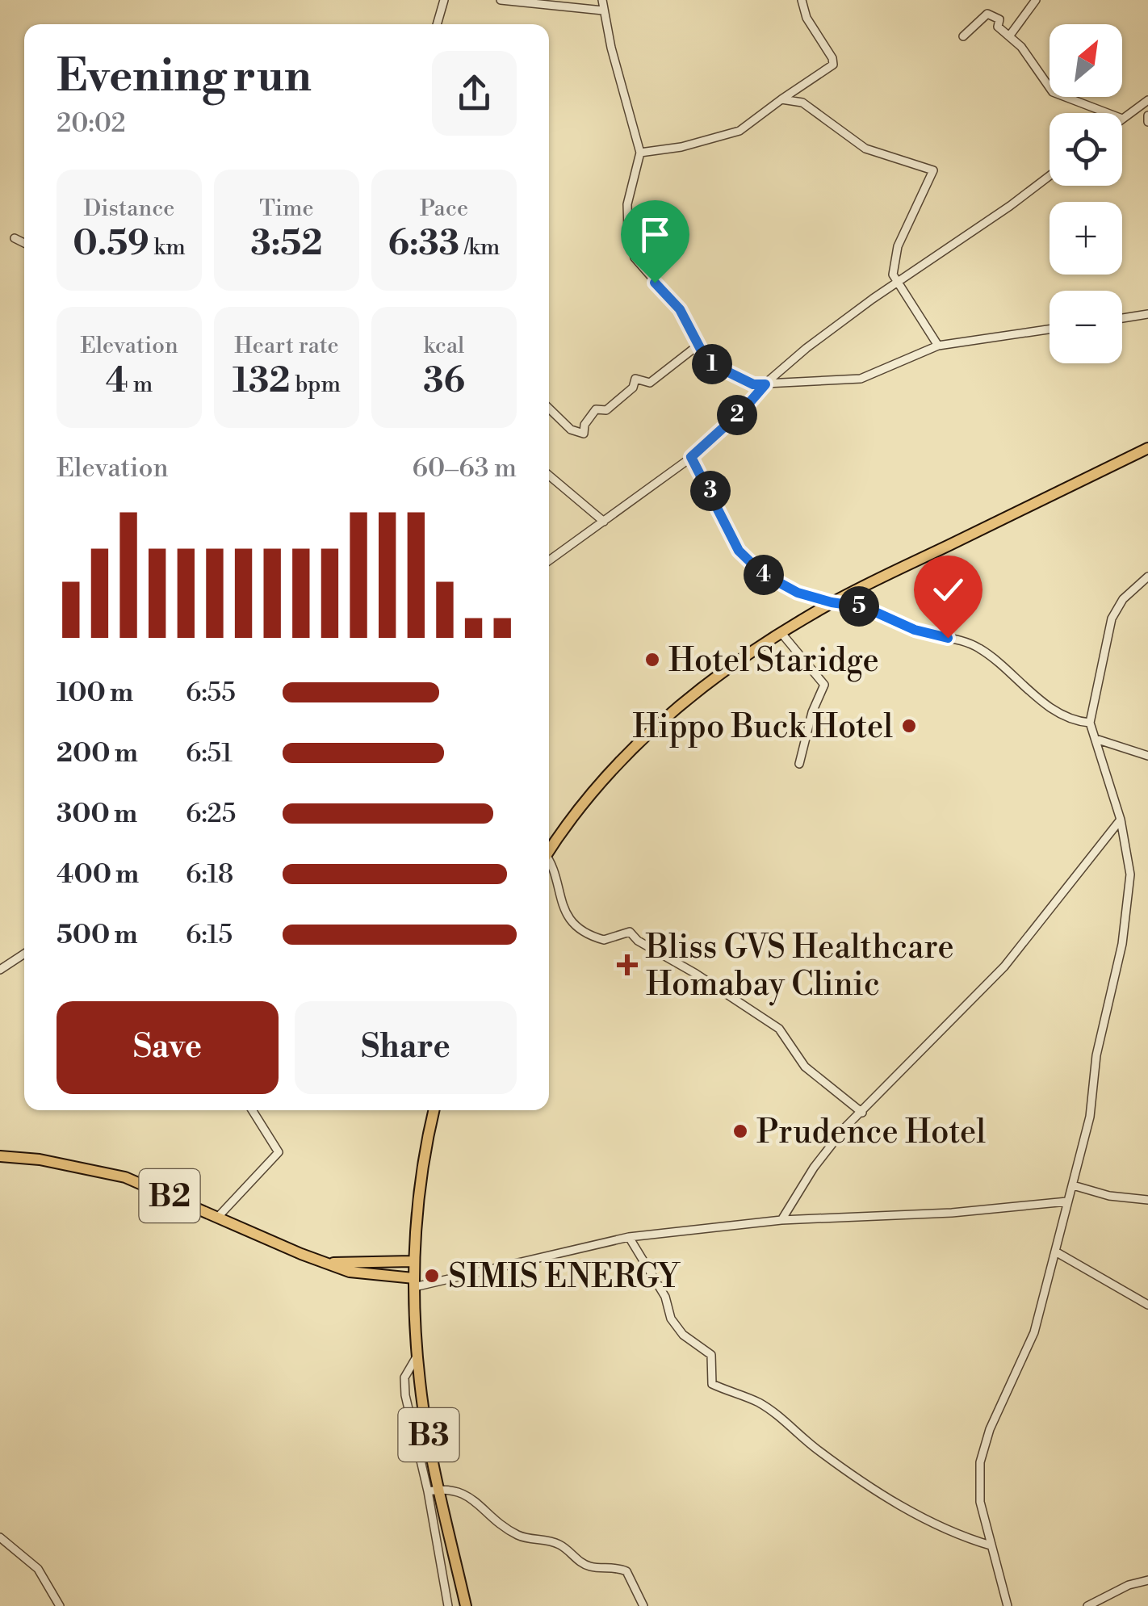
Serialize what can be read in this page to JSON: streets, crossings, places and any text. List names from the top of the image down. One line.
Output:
{"streets":{"highway":["B2","B3"]},"crossings":[["B2","B3"]],"places":{"other":["Hotel Staridge","Hippo Buck Hotel","Prudence Hotel","SIMIS ENERGY"],"health":["Bliss GVS Healthcare Homabay Clinic"]},"north":"top right","page":{"map_buttons":["+","−"],"heading":["Evening run","20:02"],"stats":[["Distance","0.59 km"],["Time","3:52"],["Pace","6:33 /km"],["Elevation","4 m"],["Heart rate","132 bpm"],["kcal","36"]],"pins":["1","2","3","4","5"],"chart":["Elevation","60–63 m"],"list":[{"name":"100 m","note":"6:55"},{"name":"200 m","note":"6:51"},{"name":"300 m","note":"6:25"},{"name":"400 m","note":"6:18"},{"name":"500 m","note":"6:15"}],"buttons":["Save","Share"]}}
